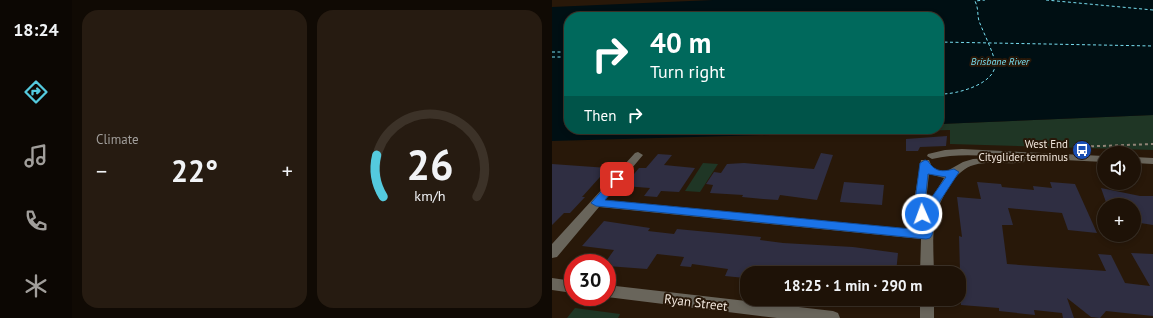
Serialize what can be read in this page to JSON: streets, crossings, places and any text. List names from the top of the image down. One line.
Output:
{"streets":{"street":["Ryan Street"]},"water":["Brisbane River"],"places":{"bus stop":["West End Cityglider terminus"]},"page":{"tabs":"18:24","tile":"Climate","turn":["40 m","Turn right"],"then":"Then","map_buttons":"+","heat":["−","22°","+"],"limit":"30","trip":"18:25 · 1 min · 290 m","gauge":["26","km/h"]}}
